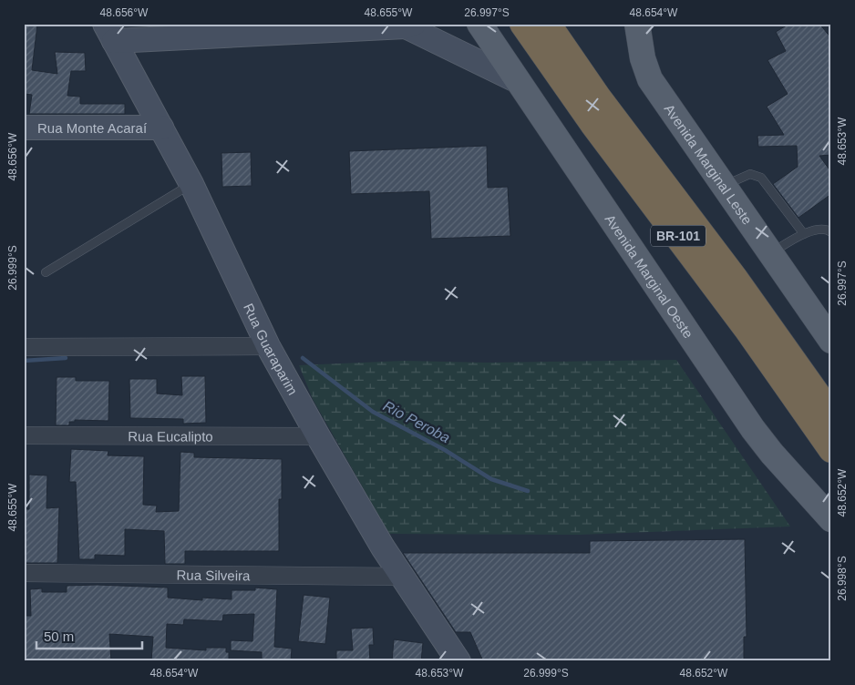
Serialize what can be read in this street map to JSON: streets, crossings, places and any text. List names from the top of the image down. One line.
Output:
{"streets":{"highway":["BR-101"],"main road":["Avenida Marginal Leste","Avenida Marginal Oeste"],"street":["Rua Monte Acaraí","Rua Guaraparim","Rua Eucalipto","Rua Silveira"]},"crossings":[["Rua Monte Acaraí","Rua Guaraparim"],["Rua Guaraparim","Rua Eucalipto"],["Rua Guaraparim","Rua Silveira"]],"water":["Rio Peroba"],"scale_bar":"50 m","coordinates":["48.656°W","48.655°W","26.997°S","48.654°W","48.653°W","26.999°S","48.652°W","26.998°S"]}
